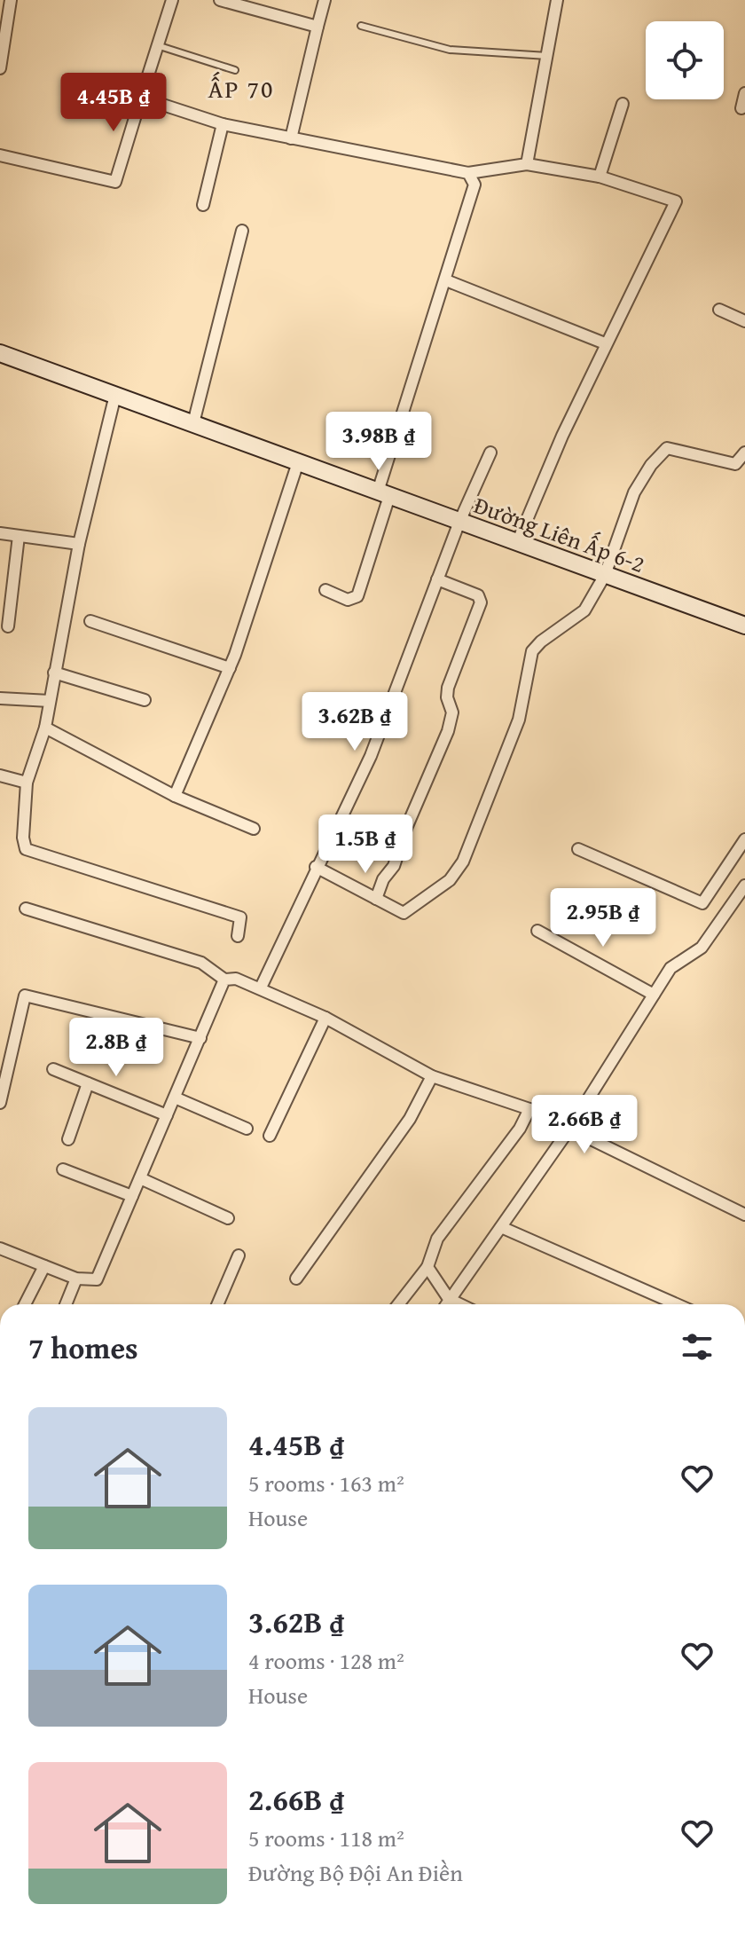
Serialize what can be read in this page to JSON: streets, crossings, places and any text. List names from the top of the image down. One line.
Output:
{"streets":{"street":["Đường Liên Ấp 6-2"]},"districts":["ẤP 70"],"page":{"price":["4.45B ₫","3.98B ₫","3.62B ₫","1.5B ₫","2.95B ₫","2.8B ₫","2.66B ₫"],"heading":"7 homes","list":[{"name":"4.45B ₫","note":"5 rooms · 163 m² · House"},{"name":"3.62B ₫","note":"4 rooms · 128 m² · House"},{"name":"2.66B ₫","note":"5 rooms · 118 m² · Đường Bộ Đội An Điền"}]}}
